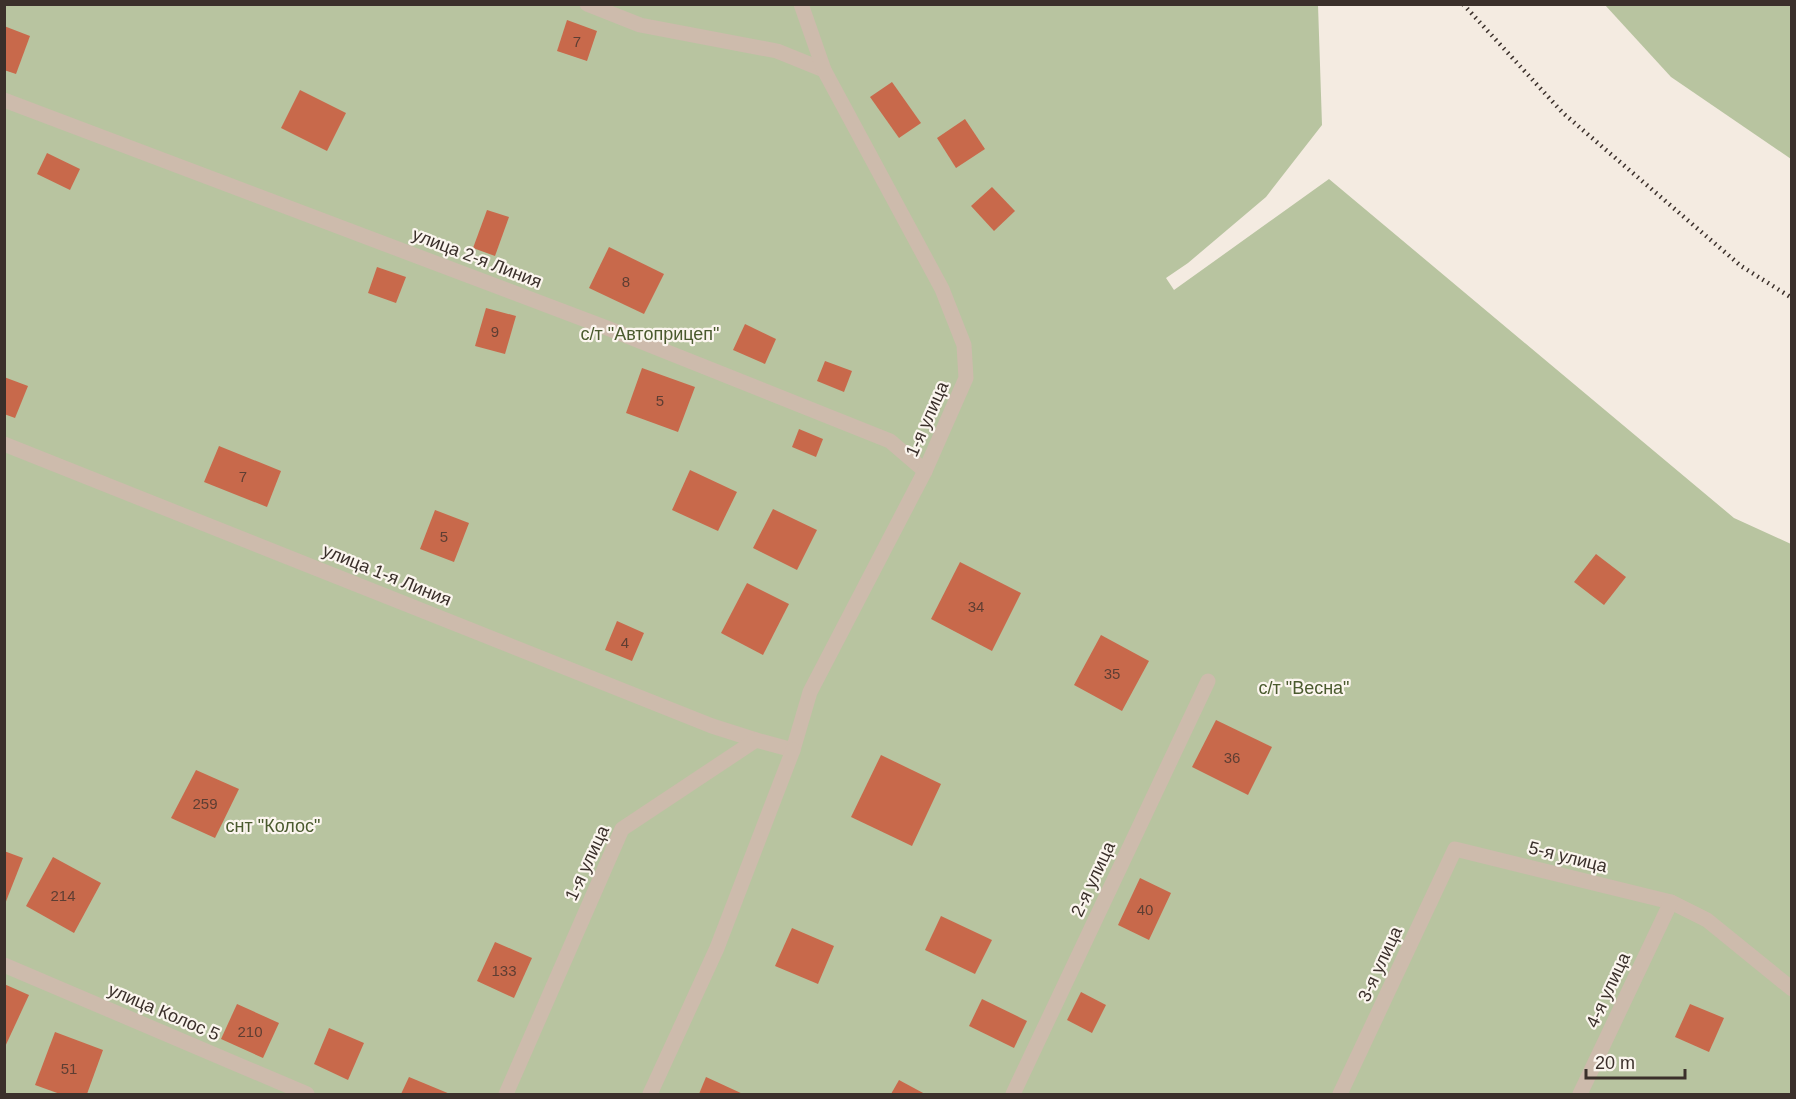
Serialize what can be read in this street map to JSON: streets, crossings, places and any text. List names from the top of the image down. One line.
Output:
{"streets":{"street":["улица 2-я Линия","1-я улица","улица 1-я Линия","5-я улица","2-я улица","3-я улица","4-я улица","улица Колос 5"]},"crossings":[["улица 2-я Линия","1-я улица"],["1-я улица","улица 1-я Линия"],["5-я улица","3-я улица"],["5-я улица","4-я улица"]],"parks":["с/т \"Автоприцеп\"","с/т \"Весна\"","снт \"Колос\""],"house_numbers":["7","8","9","5","7","5","34","4","35","36","259","214","40","133","210","51"],"scale_bar":"20 m"}
